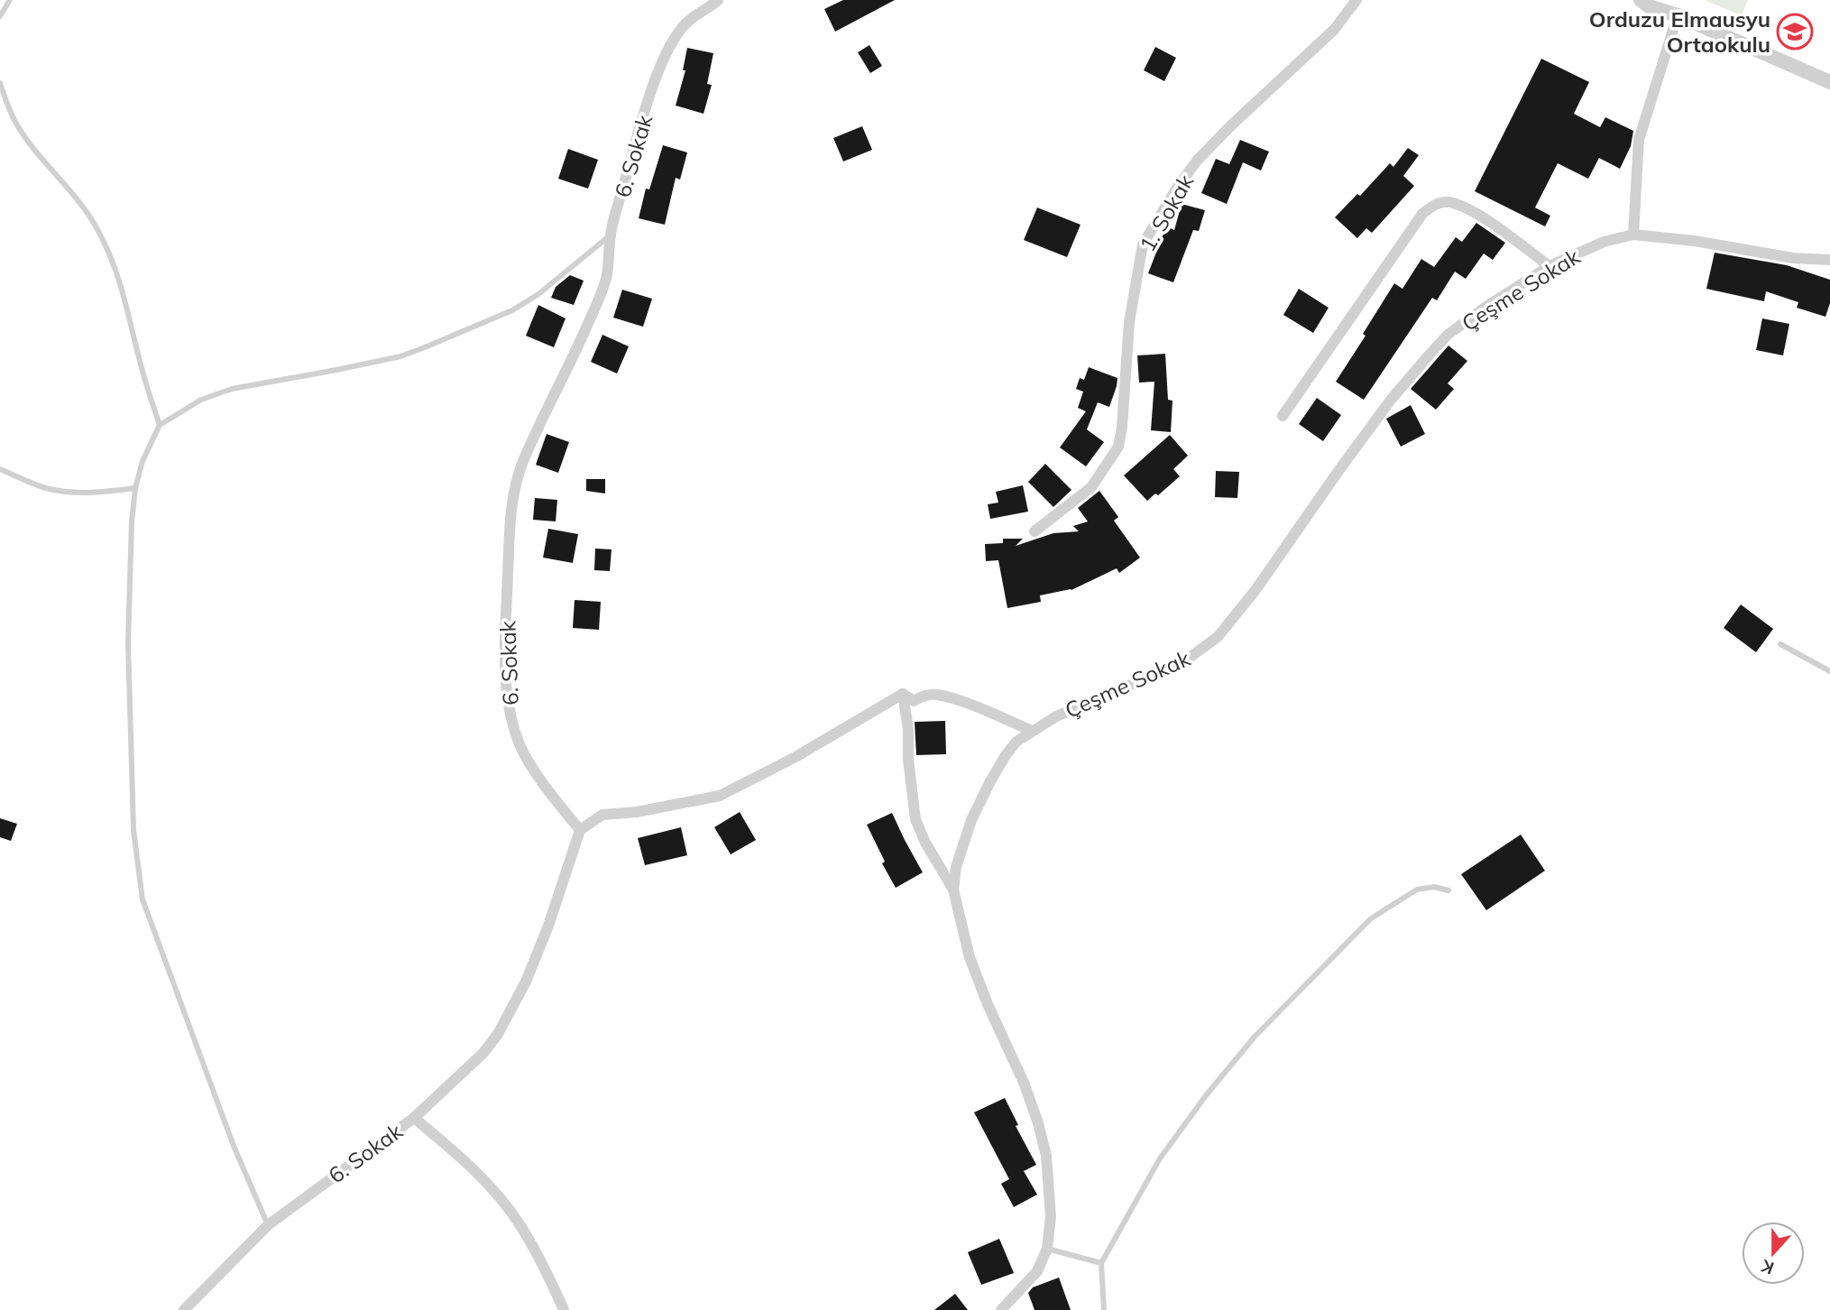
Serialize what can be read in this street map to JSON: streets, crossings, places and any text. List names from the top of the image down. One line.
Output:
{"streets":{"street":["6. Sokak","1. Sokak","Çeşme Sokak"]},"places":{"school or university":["Orduzu Elmausyu Ortaokulu"]},"north":"bottom"}
